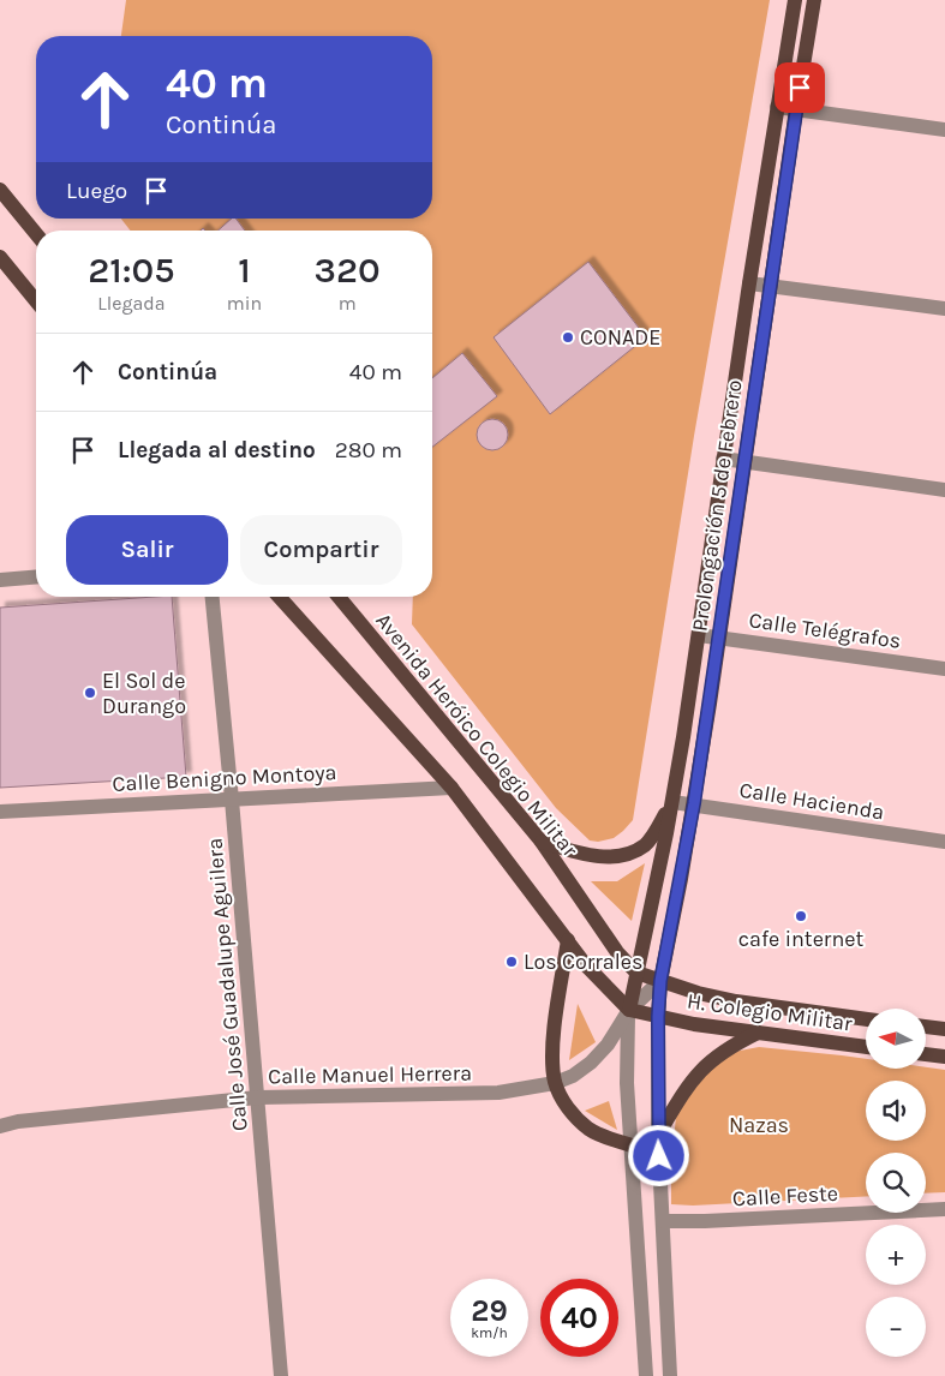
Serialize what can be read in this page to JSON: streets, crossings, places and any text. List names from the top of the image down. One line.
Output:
{"streets":{"main road":["Prolongación 5 de Febrero","Avenida Heróico Colegio Militar","H. Colegio Militar"],"street":["Calle Telégrafos","Calle Benigno Montoya","Calle Hacienda","Calle José Guadalupe Aguilera","Calle Manuel Herrera","Calle Feste"]},"crossings":[["Prolongación 5 de Febrero","Calle Telégrafos"],["Prolongación 5 de Febrero","Avenida Heróico Colegio Militar"],["Prolongación 5 de Febrero","Calle Hacienda"],["Prolongación 5 de Febrero","H. Colegio Militar"],["Prolongación 5 de Febrero","Calle Manuel Herrera"],["Avenida Heróico Colegio Militar","H. Colegio Militar"],["Avenida Heróico Colegio Militar","Calle Manuel Herrera"],["Calle Benigno Montoya","Calle José Guadalupe Aguilera"],["Calle José Guadalupe Aguilera","Calle Manuel Herrera"],["H. Colegio Militar","Calle Manuel Herrera"]],"parks":["Nazas"],"places":["CONADE","El Sol de Durango","cafe internet","Los Corrales"],"north":"left","page":{"turn":["40 m","Continúa"],"then":"Luego","eta":["21:05","Llegada","1","min","320","m"],"list":[{"name":"Continúa","value":"40 m"},{"name":"Llegada al destino","value":"280 m"}],"buttons":["Salir","Compartir"],"map_buttons":["+","−"],"speed":"29 km/h","limit":"40"}}
